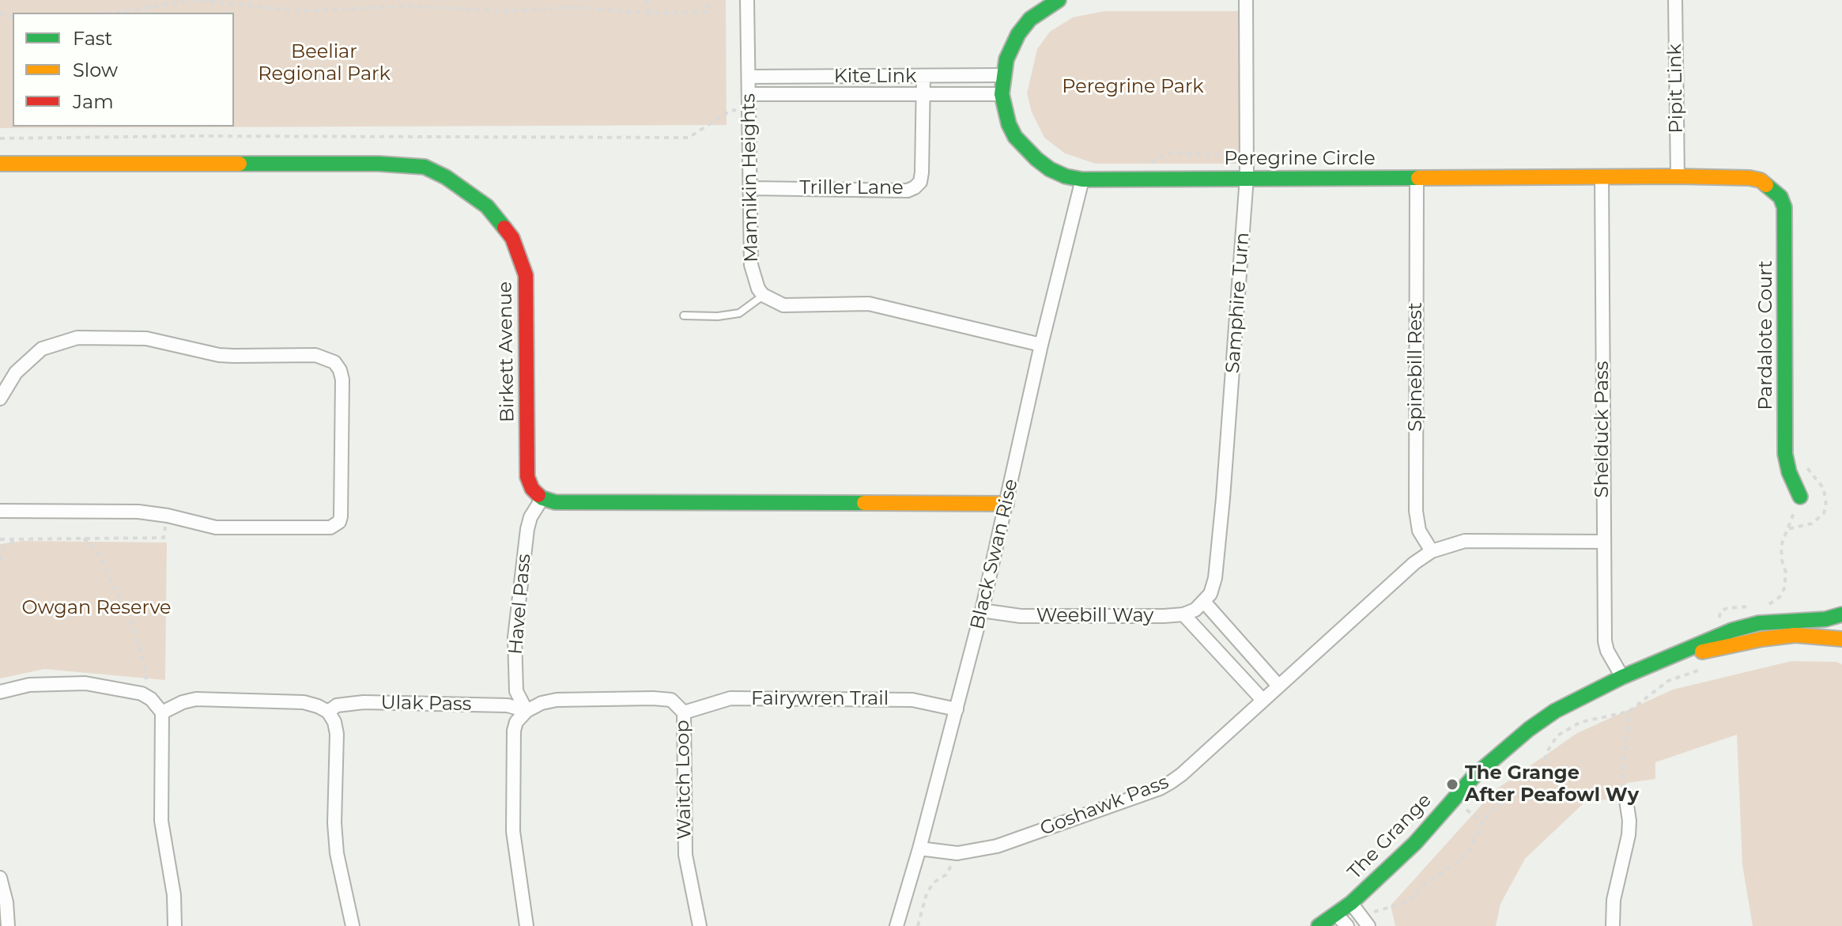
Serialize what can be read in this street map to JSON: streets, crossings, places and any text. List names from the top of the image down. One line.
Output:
{"streets":{"street":["Kite Link","Pipit Link","Peregrine Circle","Mannikin Heights","Triller Lane","Samphire Turn","Pardalote Court","Birkett Avenue","Spinebill Rest","Shelduck Pass","Black Swan Rise","Havel Pass","Weebill Way","Fairywren Trail","Ulak Pass","Waitch Loop","Goshawk Pass","The Grange"]},"crossings":[["Kite Link","Peregrine Circle"],["Kite Link","Mannikin Heights"],["Kite Link","Triller Lane"],["Pipit Link","Peregrine Circle"],["Peregrine Circle","Samphire Turn"],["Peregrine Circle","Pardalote Court"],["Peregrine Circle","Spinebill Rest"],["Peregrine Circle","Shelduck Pass"],["Peregrine Circle","Black Swan Rise"],["Mannikin Heights","Triller Lane"],["Birkett Avenue","Havel Pass"],["Spinebill Rest","Goshawk Pass"],["Shelduck Pass","Goshawk Pass"],["Shelduck Pass","The Grange"],["Black Swan Rise","Weebill Way"],["Black Swan Rise","Fairywren Trail"],["Black Swan Rise","Goshawk Pass"],["Havel Pass","Ulak Pass"],["Havel Pass","Waitch Loop"],["Fairywren Trail","Waitch Loop"],["Ulak Pass","Waitch Loop"]],"parks":["Beeliar Regional Park","Peregrine Park","Owgan Reserve"],"places":["The Grange After Peafowl Wy"],"legend":["Fast","Slow","Jam"]}
